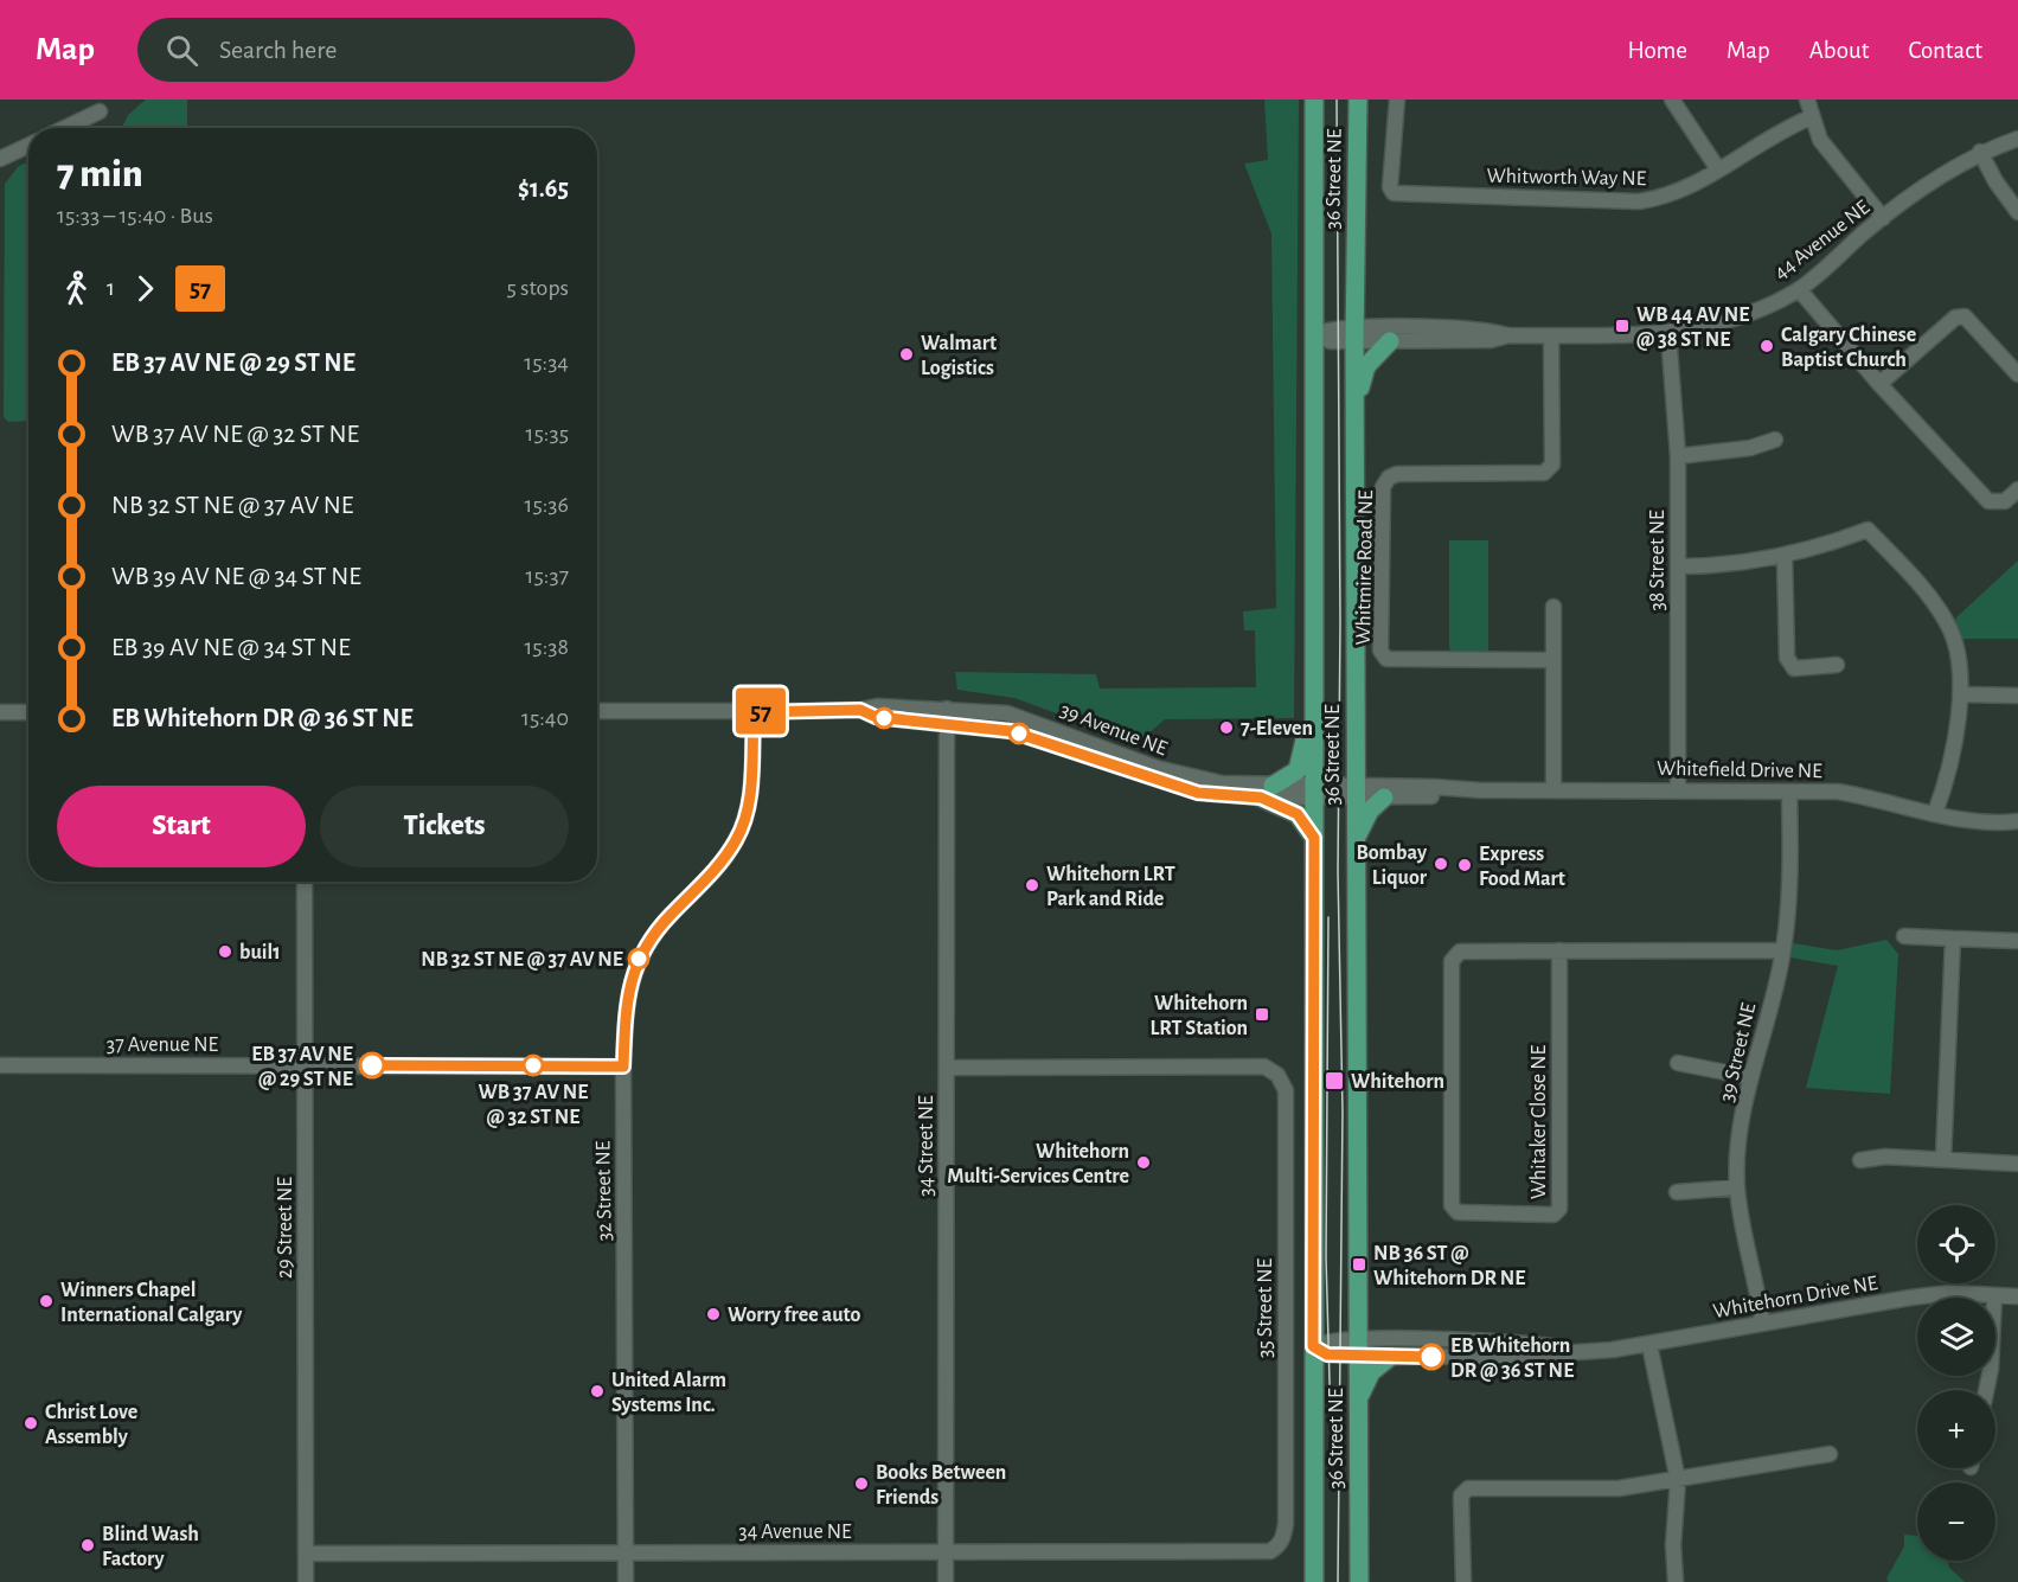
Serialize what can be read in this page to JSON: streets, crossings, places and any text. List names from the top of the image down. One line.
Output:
{"streets":{"main road":["36 Street NE"],"street":["Whitworth Way NE","44 Avenue NE","38 Street NE","Whitmire Road NE","39 Avenue NE","Whitefield Drive NE","37 Avenue NE","39 Street NE","Whitaker Close NE","34 Street NE","32 Street NE","29 Street NE","Whitehorn Drive NE","35 Street NE","34 Avenue NE"]},"crossings":[["36 Street NE","44 Avenue NE"],["36 Street NE","39 Avenue NE"],["36 Street NE","Whitefield Drive NE"],["36 Street NE","Whitehorn Drive NE"],["44 Avenue NE","38 Street NE"],["44 Avenue NE","Whitmire Road NE"],["38 Street NE","Whitefield Drive NE"],["39 Avenue NE","Whitefield Drive NE"],["39 Avenue NE","34 Street NE"],["39 Avenue NE","32 Street NE"],["Whitefield Drive NE","39 Street NE"],["37 Avenue NE","32 Street NE"],["37 Avenue NE","29 Street NE"],["39 Street NE","Whitaker Close NE"],["39 Street NE","Whitehorn Drive NE"],["34 Street NE","35 Street NE"],["34 Street NE","34 Avenue NE"],["32 Street NE","34 Avenue NE"],["29 Street NE","34 Avenue NE"],["35 Street NE","34 Avenue NE"]],"places":{"transit":["WB 44 AV NE @ 38 ST NE","Whitehorn LRT Station","Whitehorn","NB 36 ST @ Whitehorn DR NE"],"other":["Calgary Chinese Baptist Church","Walmart Logistics","7-Eleven","Bombay Liquor","Express Food Mart","Whitehorn LRT Park and Ride","buil1","NB 32 ST NE @ 37 AV NE","EB 37 AV NE @ 29 ST NE","WB 37 AV NE @ 32 ST NE","Whitehorn Multi-Services Centre","Winners Chapel International Calgary","Worry free auto","EB Whitehorn DR @ 36 ST NE","United Alarm Systems Inc.","Christ Love Assembly","Books Between Friends","Blind Wash Factory"]},"lines":["bus line 57"],"page":{"header":"Map","search":"Search here","nav":["Home","Map","About","Contact"],"on_map":"57","heading":["7 min","15:33 – 15:40 · Bus","$1.65"],"legs":["1","57","5 stops"],"list":[{"name":"EB 37 AV NE @ 29 ST NE","value":"15:34"},{"name":"WB 37 AV NE @ 32 ST NE","value":"15:35"},{"name":"NB 32 ST NE @ 37 AV NE","value":"15:36"},{"name":"WB 39 AV NE @ 34 ST NE","value":"15:37"},{"name":"EB 39 AV NE @ 34 ST NE","value":"15:38"},{"name":"EB Whitehorn DR @ 36 ST NE","value":"15:40"}],"buttons":["Start","Tickets"],"map_buttons":["+","−"]}}
